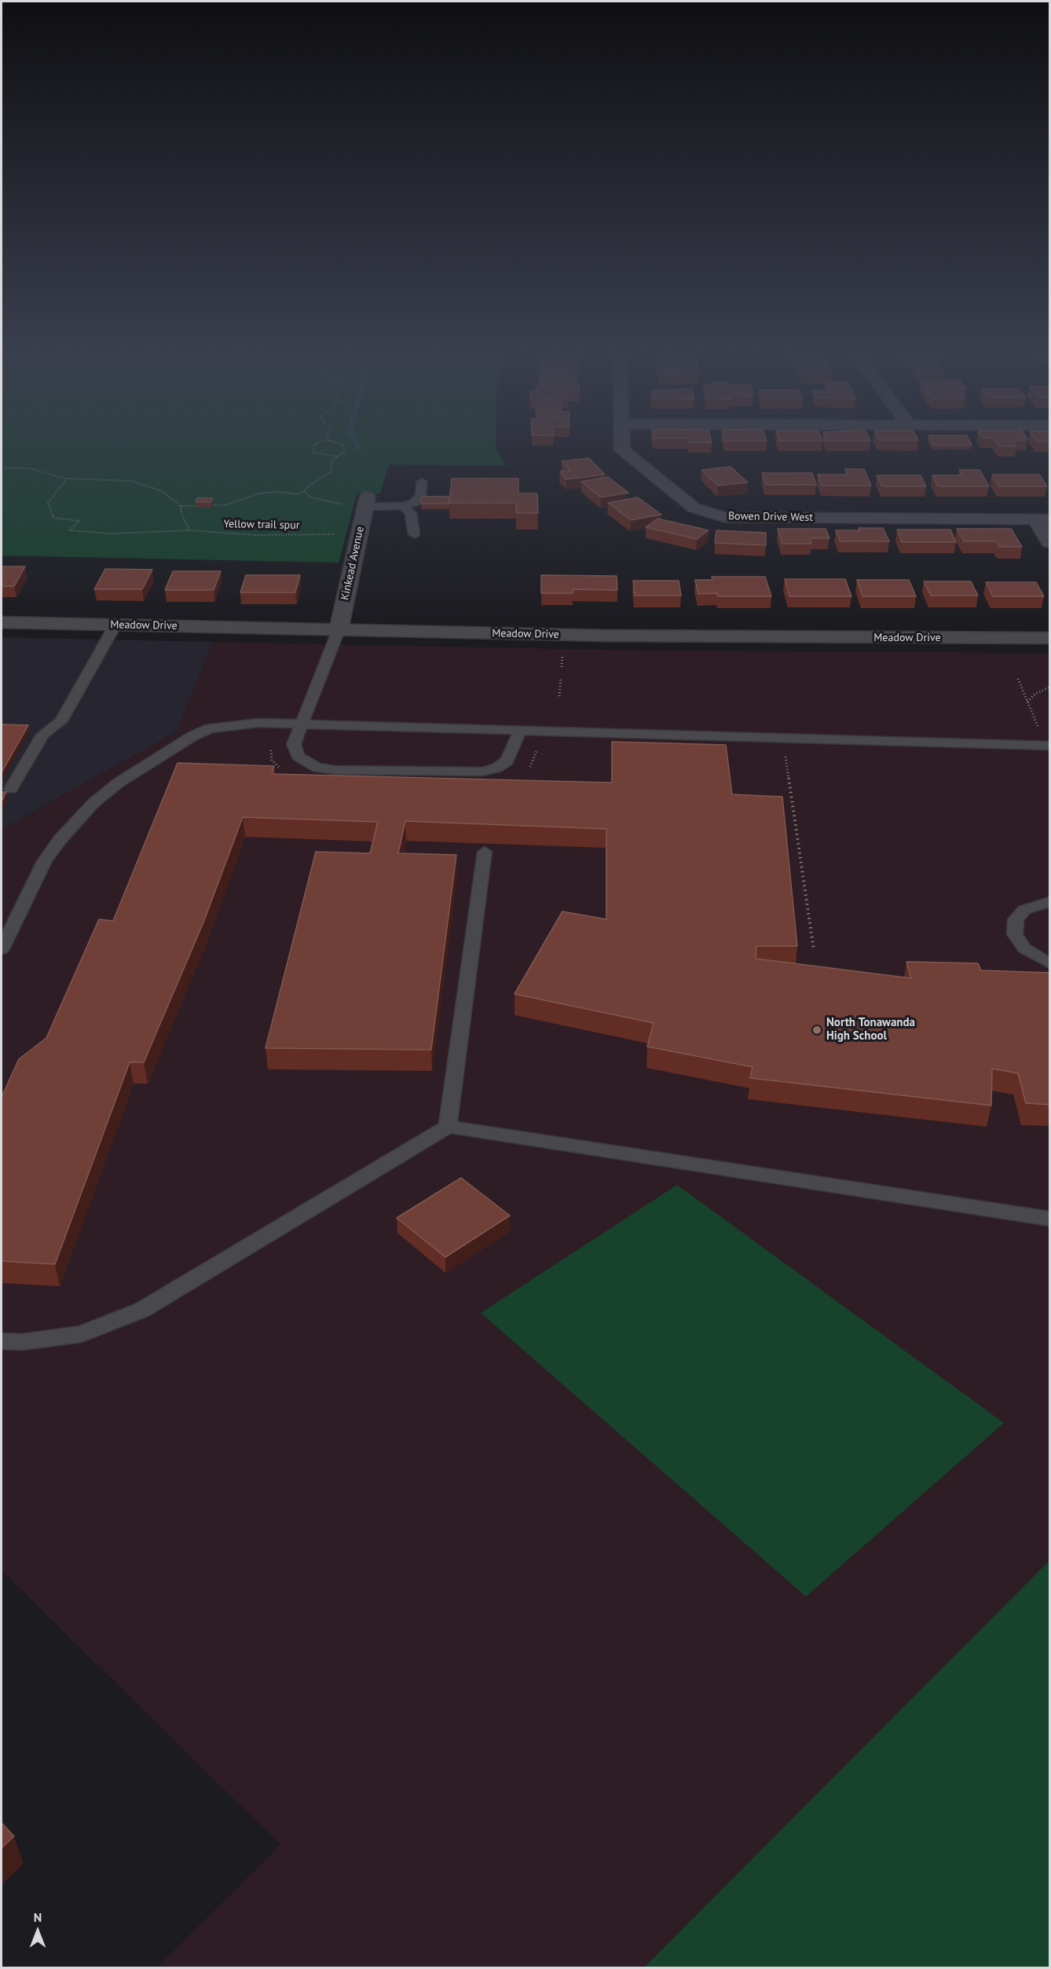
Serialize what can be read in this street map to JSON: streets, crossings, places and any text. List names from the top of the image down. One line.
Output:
{"streets":{"street":["Bowen Drive West","Kinkead Avenue","Meadow Drive"],"path":["Yellow trail spur"]},"crossings":[["Yellow trail spur","Kinkead Avenue"],["Kinkead Avenue","Meadow Drive"]],"places":["North Tonawanda High School"],"north":"top"}
